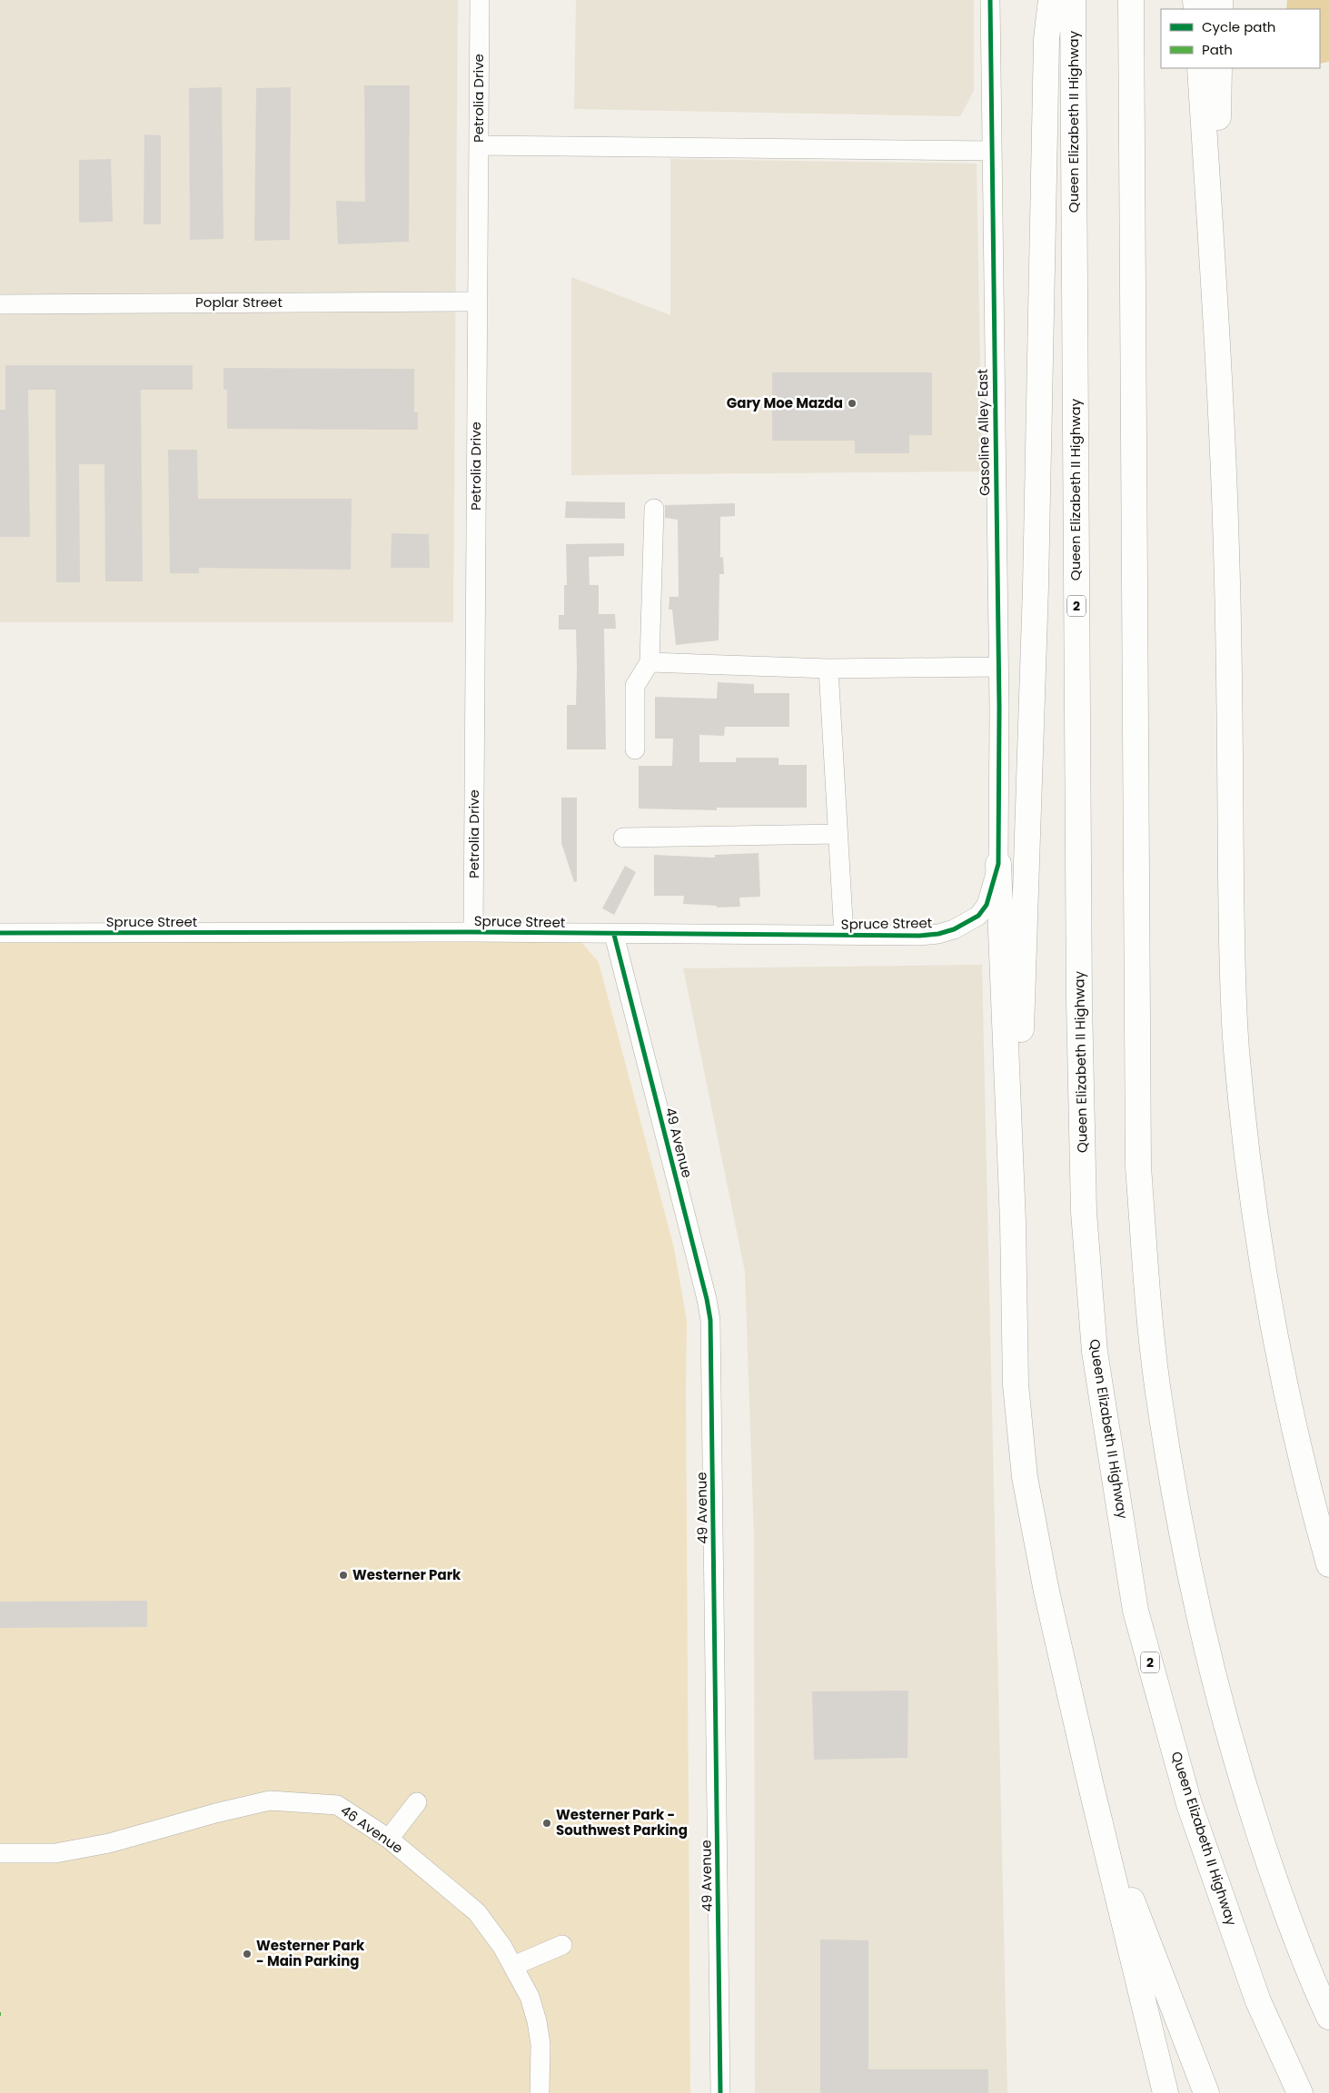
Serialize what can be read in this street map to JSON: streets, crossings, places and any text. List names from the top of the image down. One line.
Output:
{"streets":{"highway":["Queen Elizabeth II Highway","2"],"street":["Petrolia Drive","Poplar Street","Gasoline Alley East","Spruce Street","49 Avenue","46 Avenue"]},"crossings":[["Petrolia Drive","Poplar Street"],["Petrolia Drive","Spruce Street"],["Gasoline Alley East","Spruce Street"],["Spruce Street","49 Avenue"]],"places":["Gary Moe Mazda","Westerner Park","Westerner Park - Southwest Parking","Westerner Park - Main Parking"],"legend":["Cycle path","Path"]}
